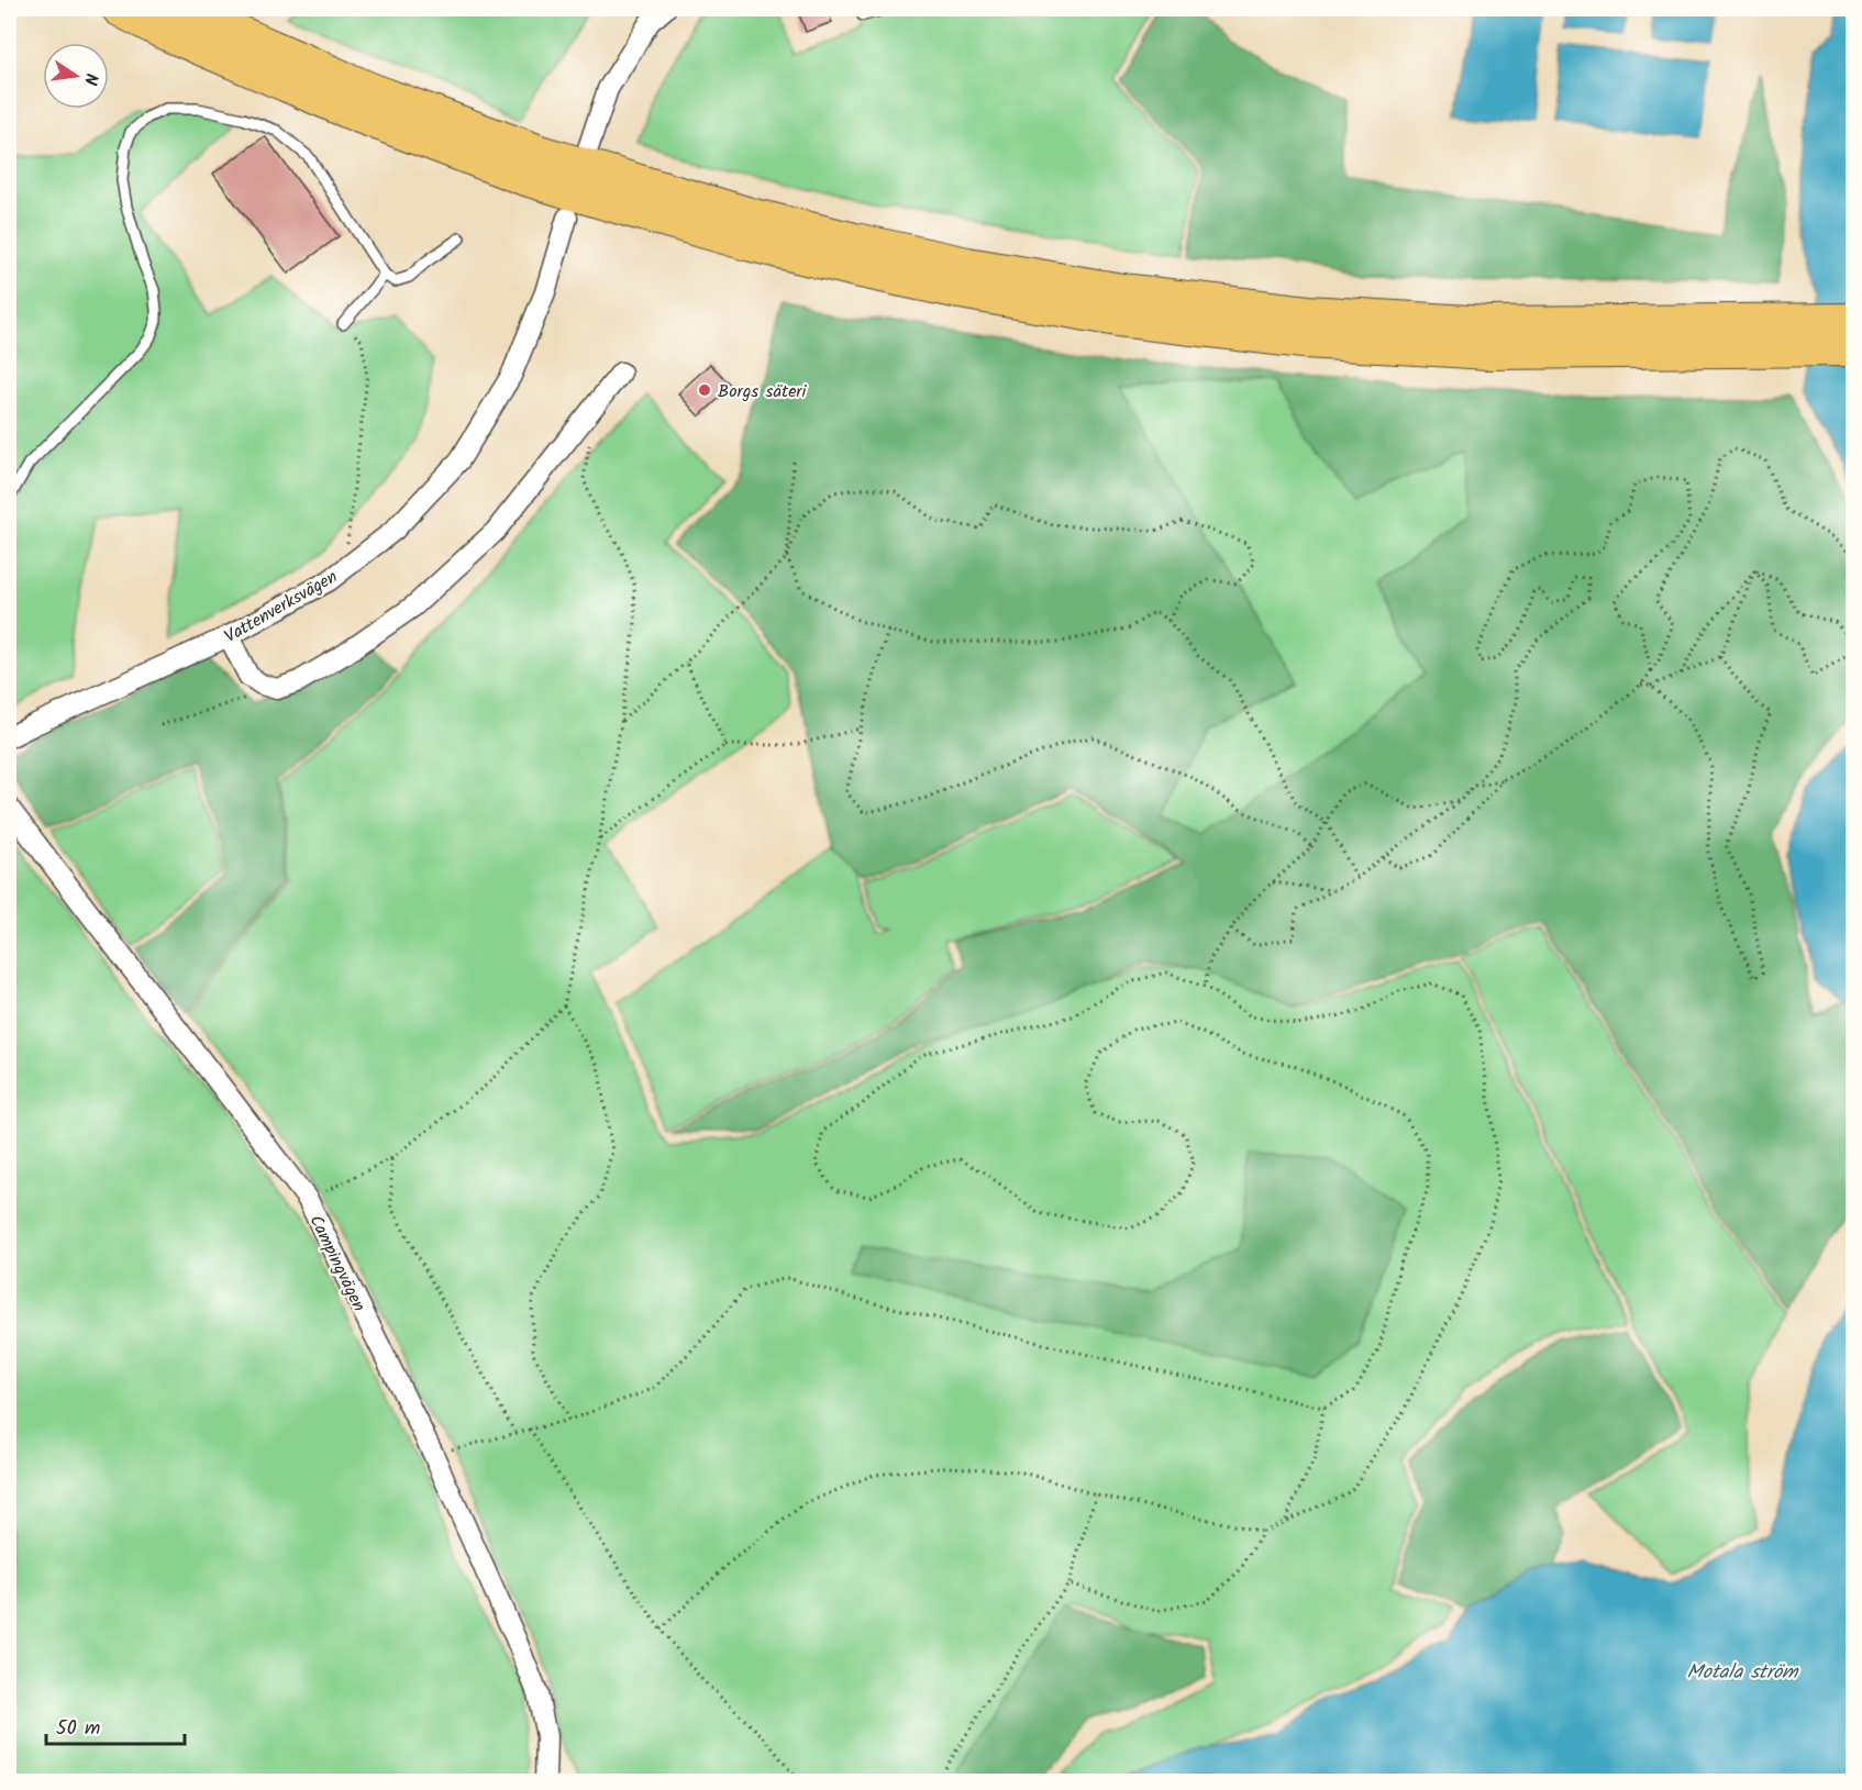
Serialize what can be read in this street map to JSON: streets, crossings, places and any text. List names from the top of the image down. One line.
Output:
{"streets":{"street":["Vattenverksvägen","Campingvägen"]},"water":["Motala ström"],"places":["Borgs säteri"],"scale_bar":"50 m","north":"right"}
